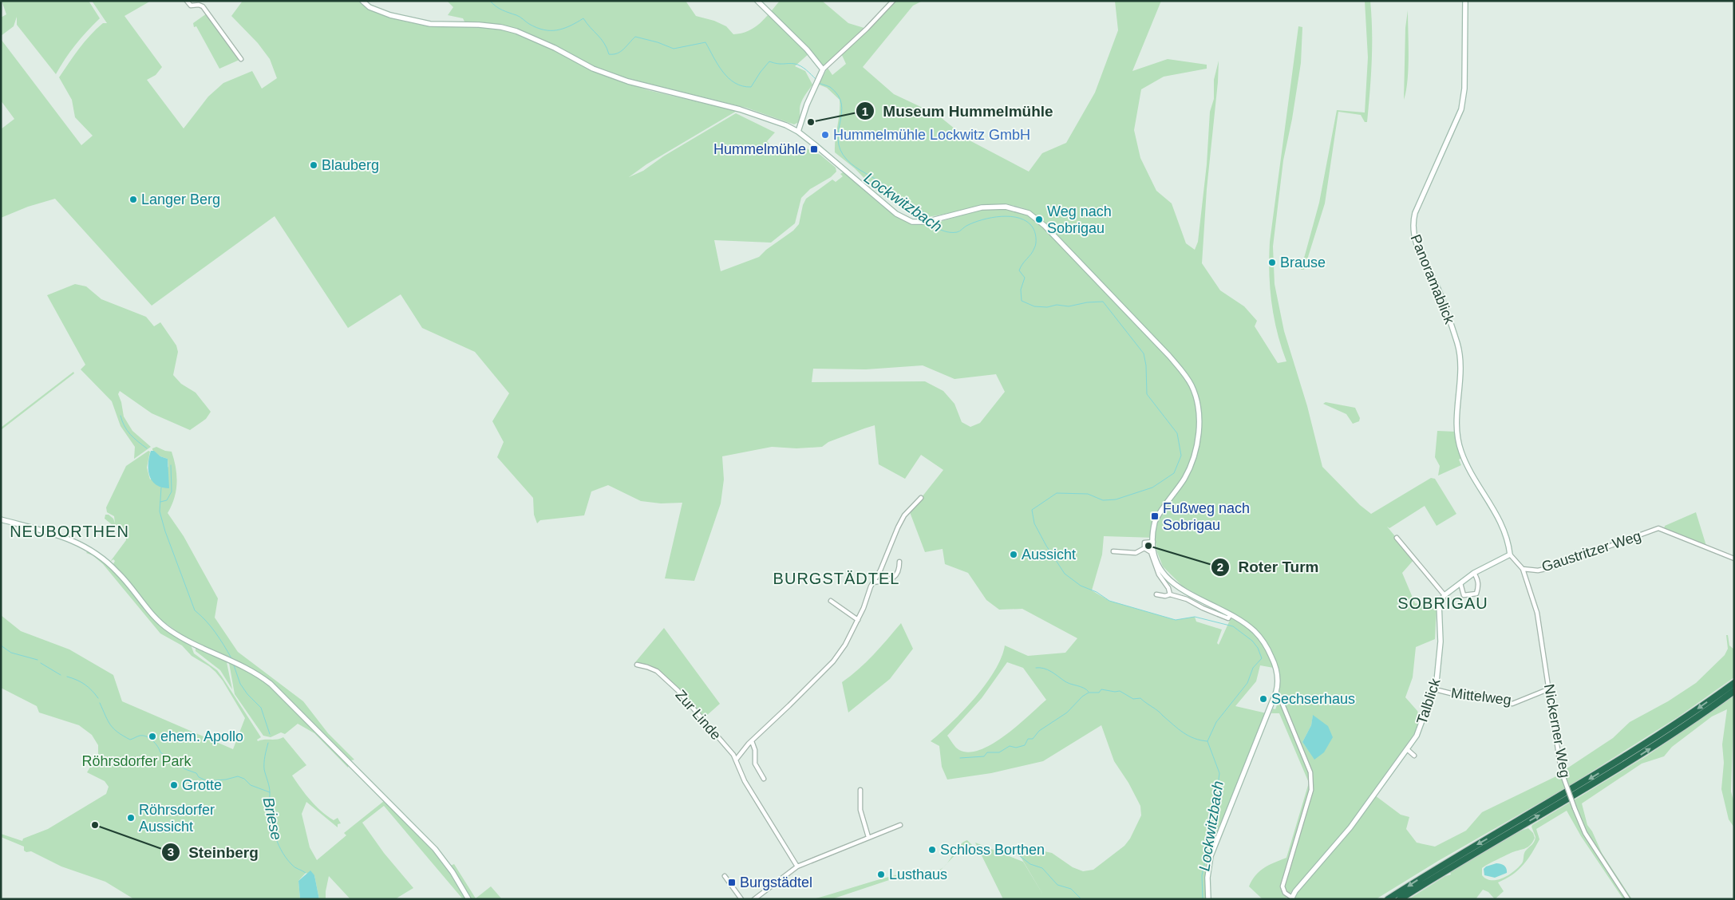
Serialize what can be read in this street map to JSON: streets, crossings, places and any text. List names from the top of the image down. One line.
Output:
{"streets":{"main road":["Panoramablick","Talblick"],"street":["Gaustritzer Weg","Mittelweg","Zur Linde","Nickerner Weg"]},"crossings":[["Panoramablick","Nickerner Weg"],["Gaustritzer Weg","Nickerner Weg"],["Mittelweg","Talblick"],["Mittelweg","Nickerner Weg"]],"districts":["NEUBORTHEN","BURGSTÄDTEL","SOBRIGAU"],"water":["Lockwitzbach","Briese"],"parks":["Röhrsdorfer Park"],"places":{"other":["Museum Hummelmühle","Hummelmühle Lockwitz GmbH","Blauberg","Langer Berg","Weg nach Sobrigau","Brause","Roter Turm","Aussicht","Sechserhaus","ehem. Apollo","Grotte","Röhrsdorfer Aussicht","Steinberg","Schloss Borthen","Lusthaus"],"transit":["Hummelmühle","Fußweg nach Sobrigau","Burgstädtel"]}}
